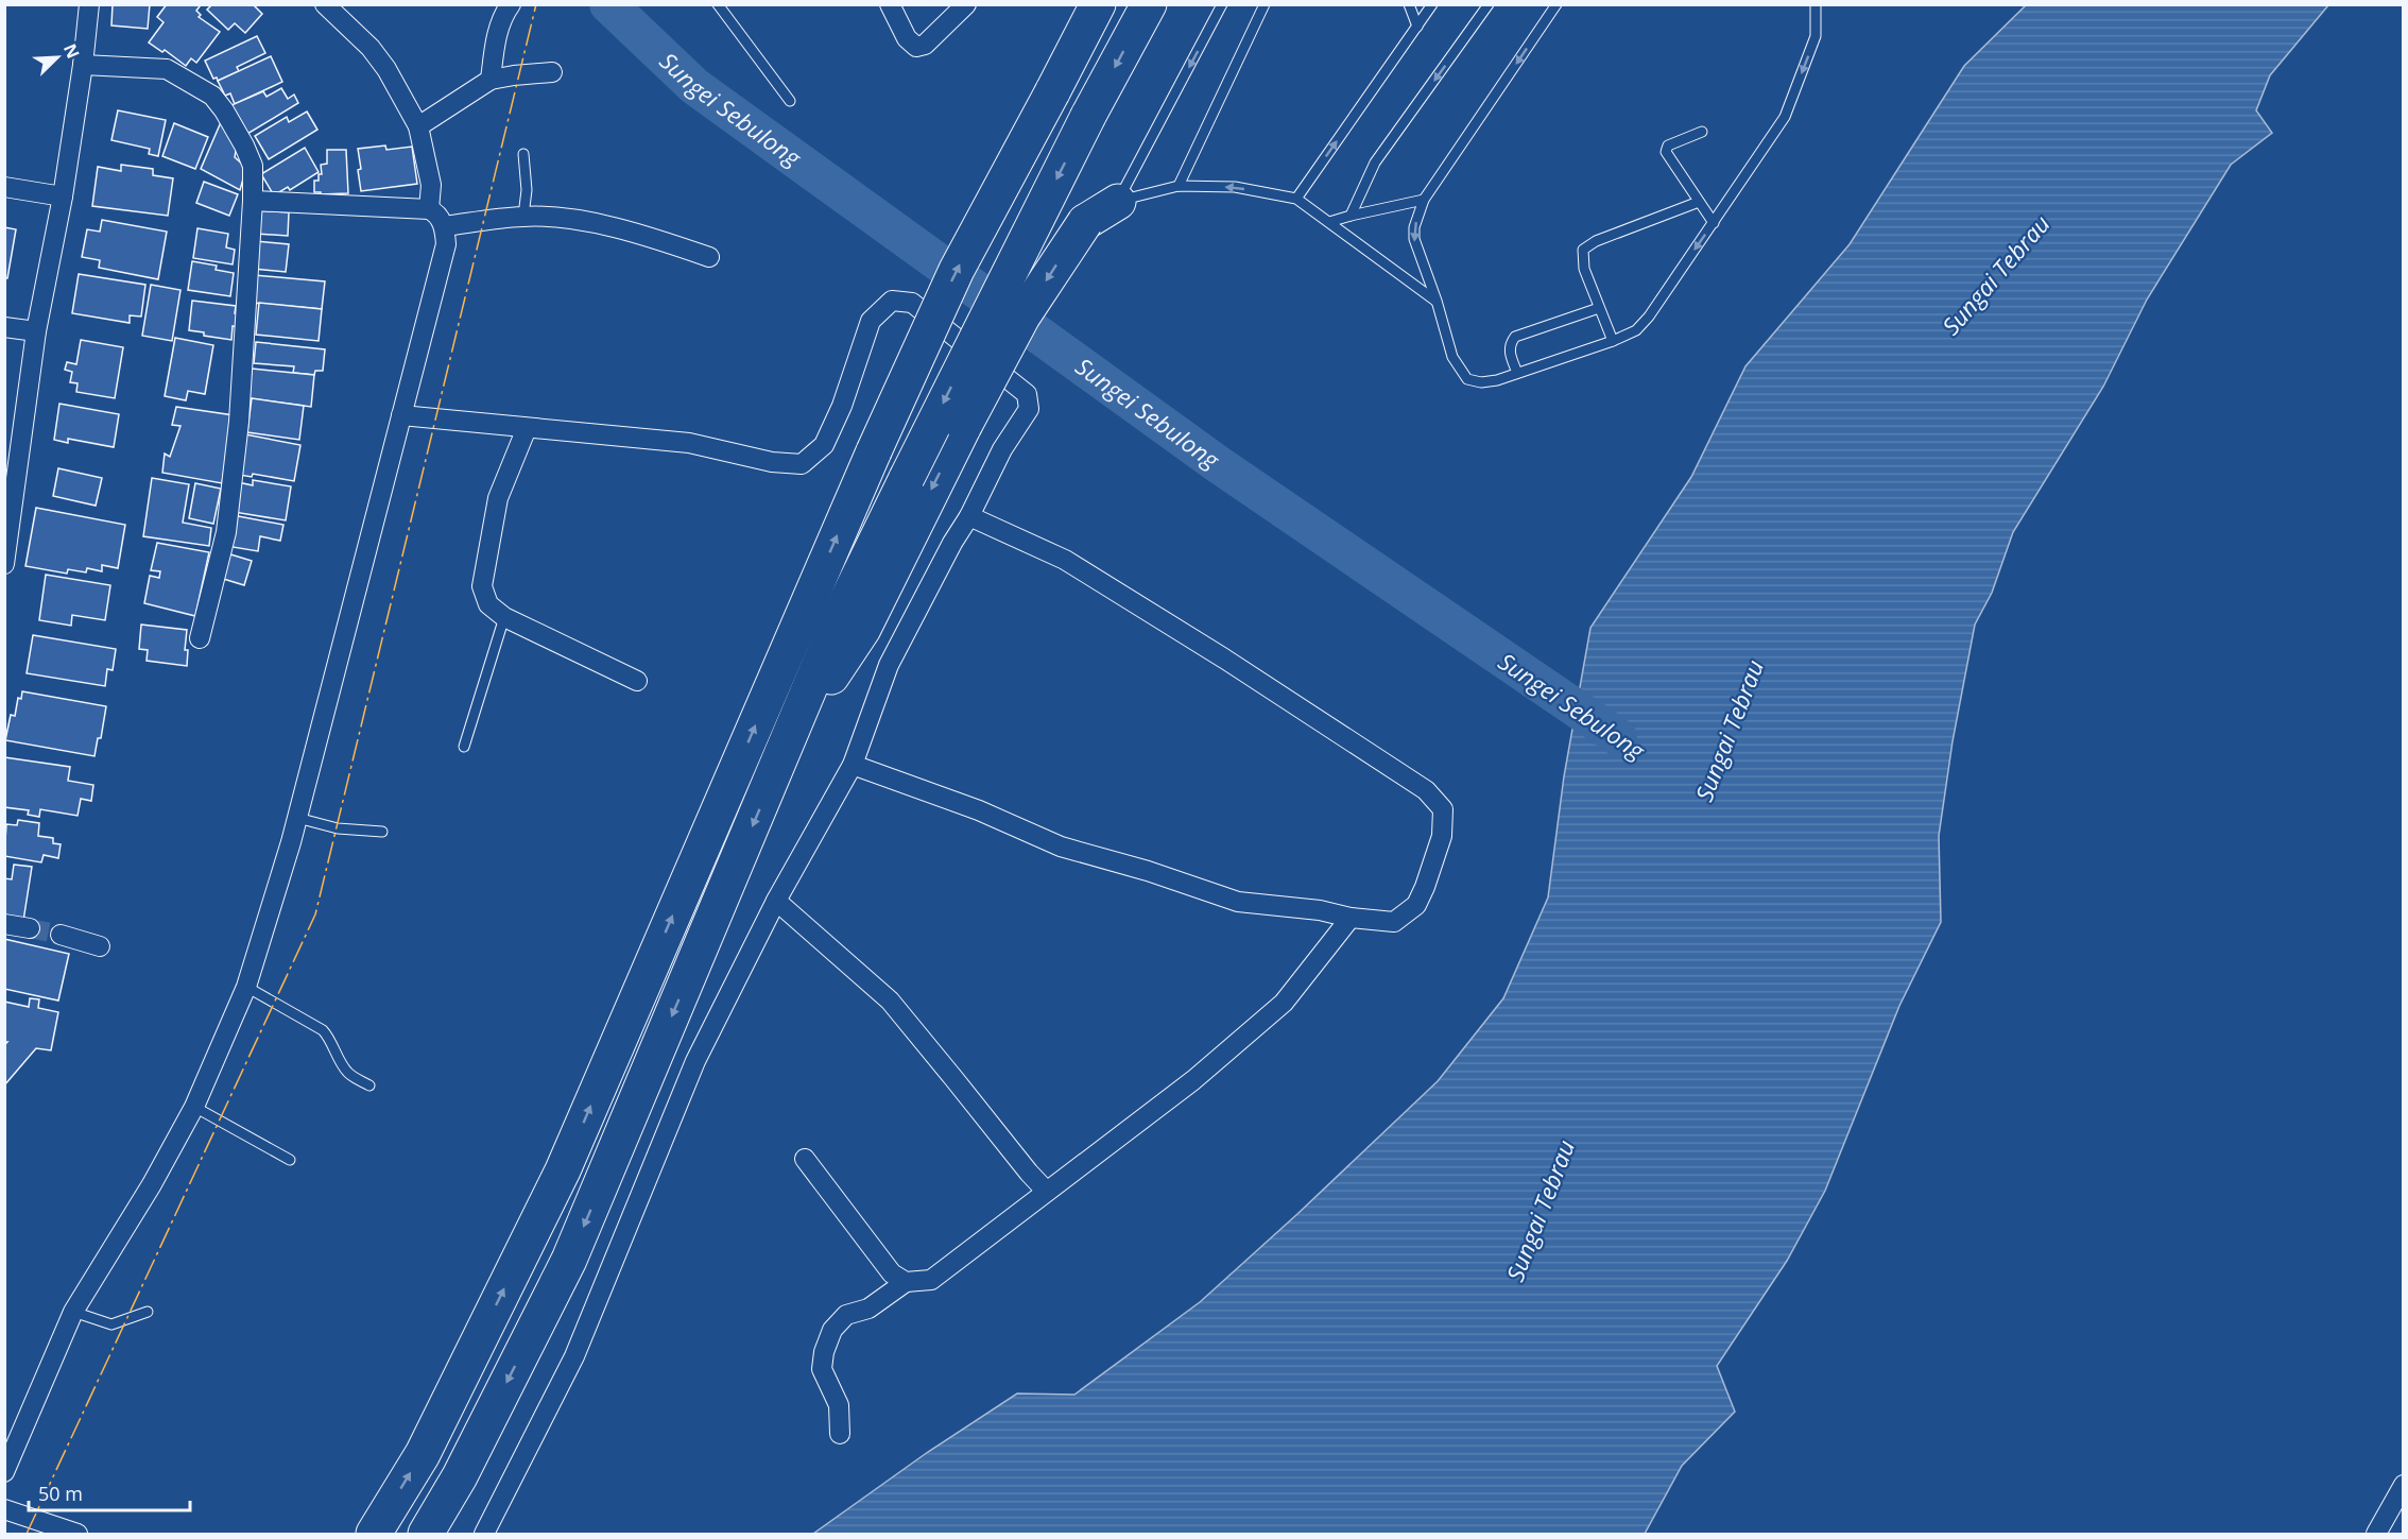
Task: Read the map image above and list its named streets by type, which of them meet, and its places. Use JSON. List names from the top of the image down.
{
  "water": ["Sungei Sebulong", "Sungai Tebrau"],
  "scale_bar": "50 m",
  "north": "top right"
}
